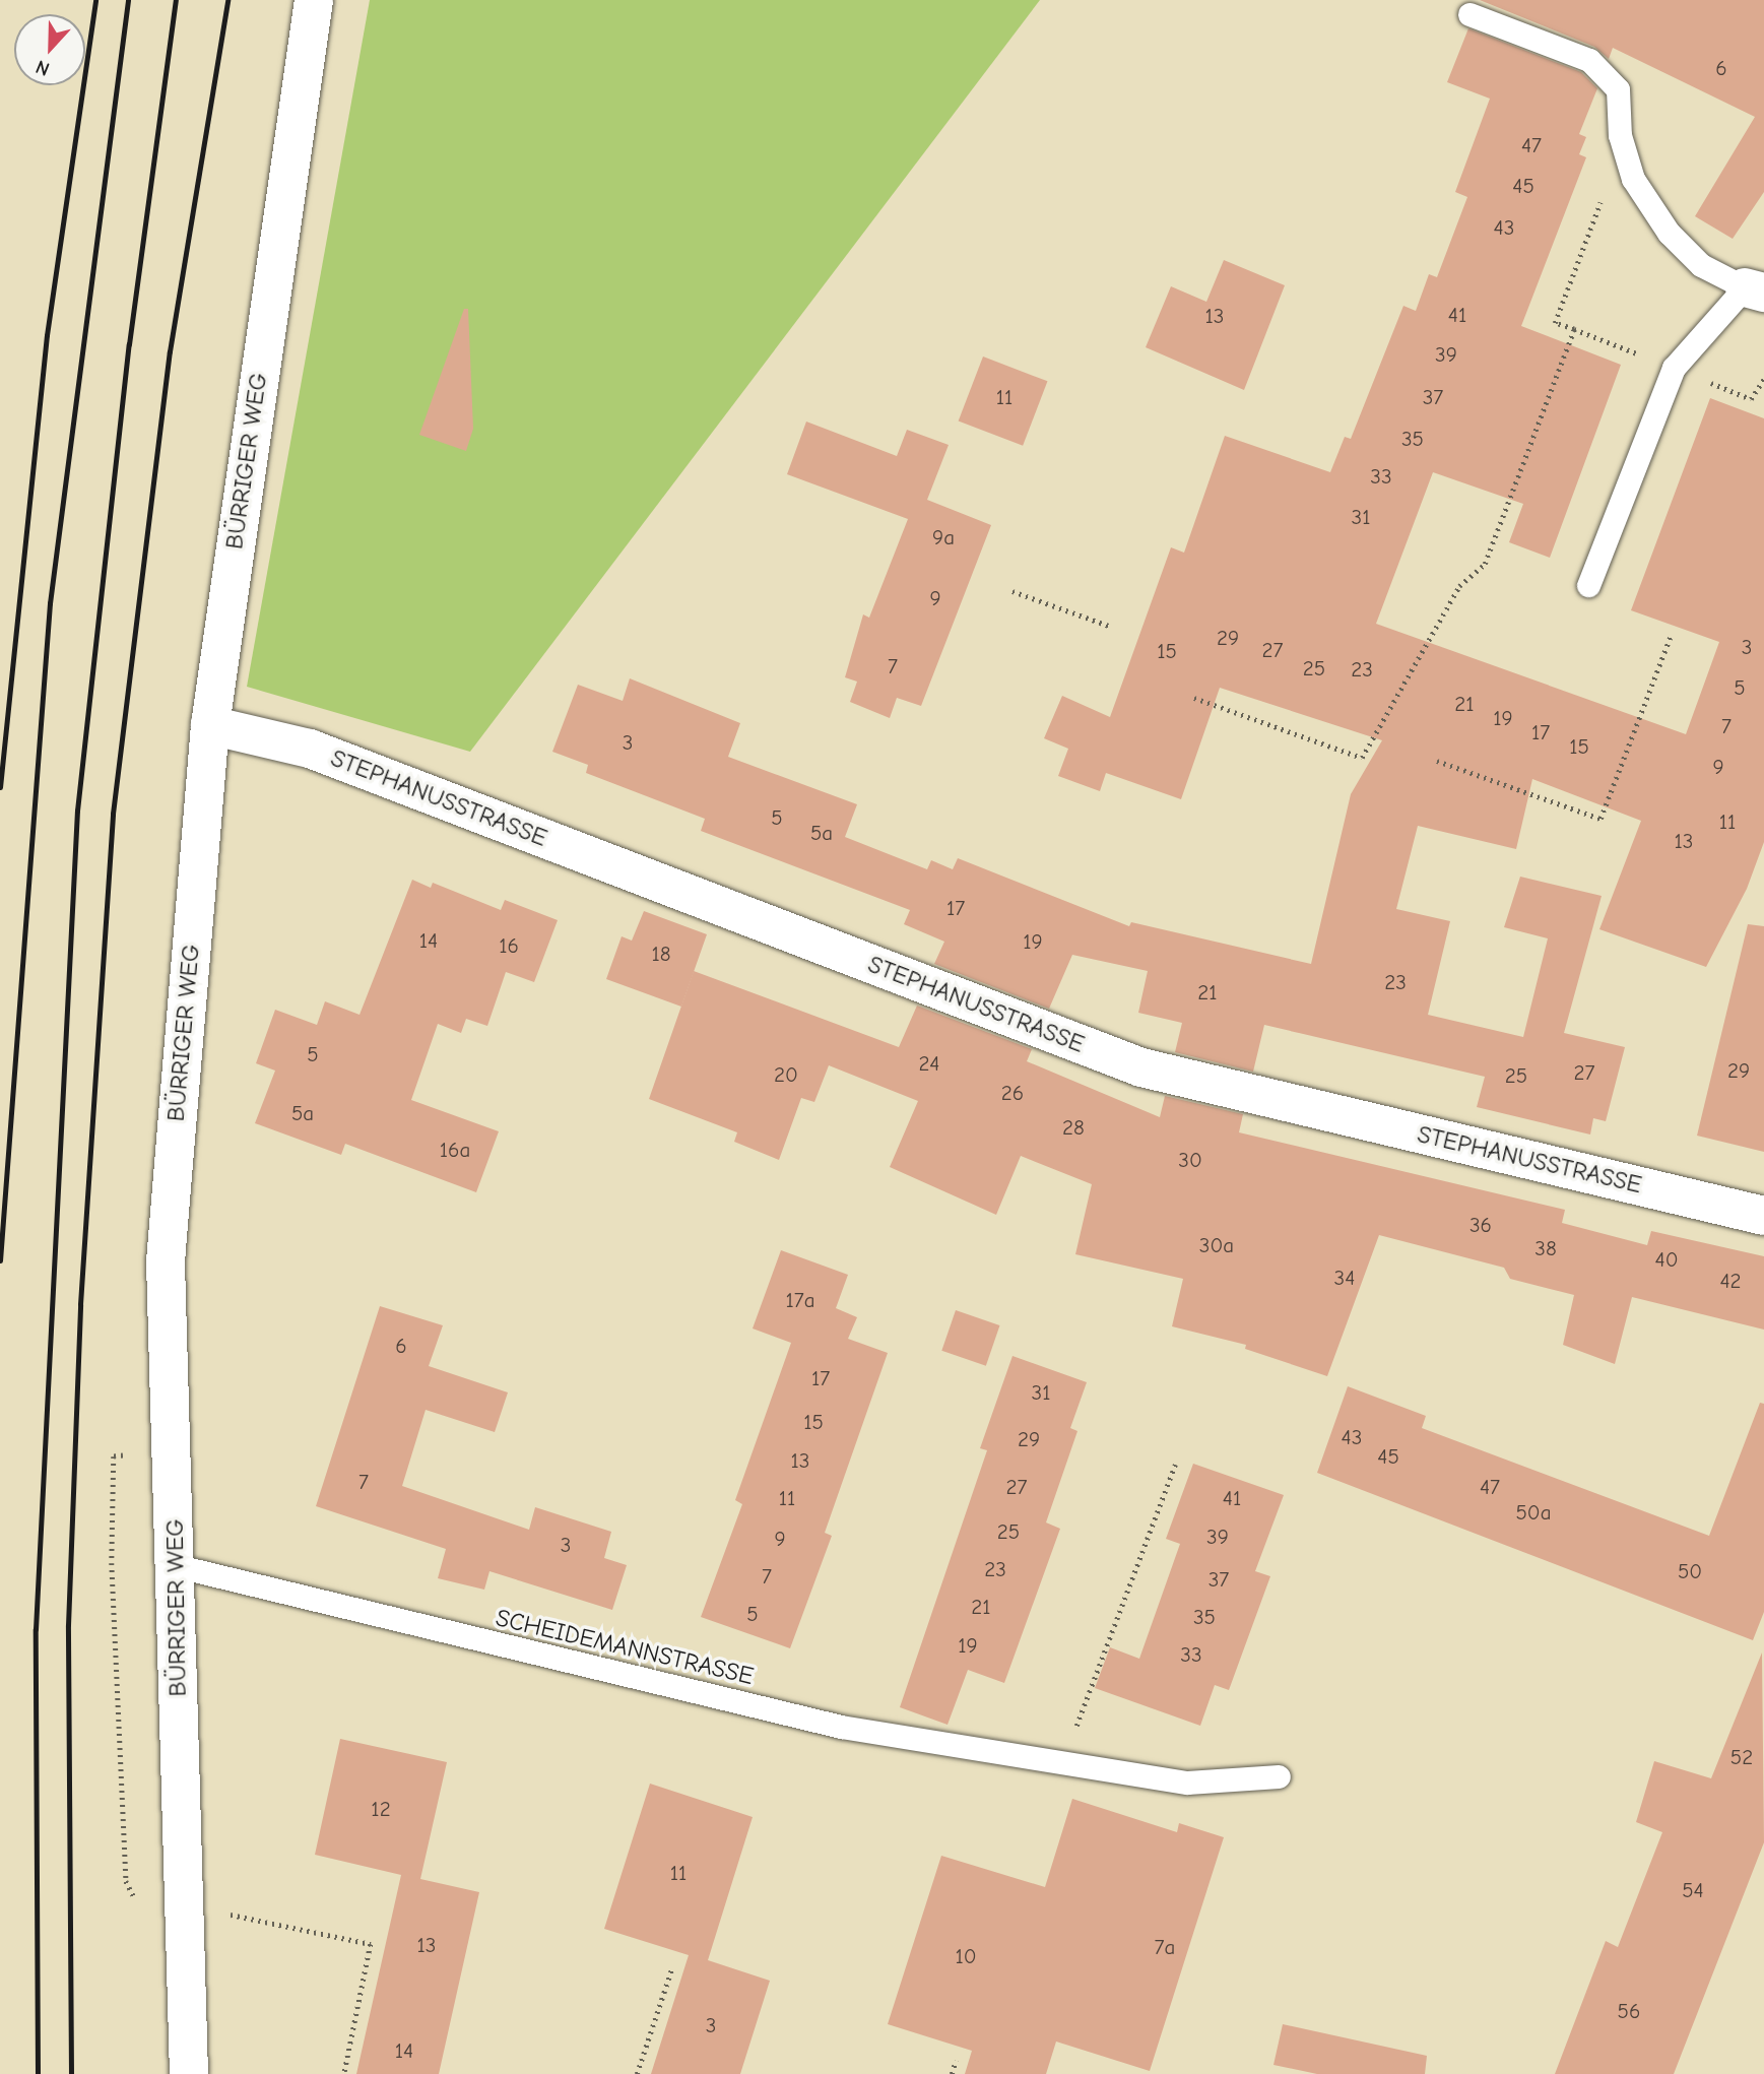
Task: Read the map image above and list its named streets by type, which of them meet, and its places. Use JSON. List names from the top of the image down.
{
  "streets": {
    "street": ["BÜRRIGER WEG", "STEPHANUSSTRASSE"],
    "lane": ["SCHEIDEMANNSTRASSE"]
  },
  "crossings": [
    ["BÜRRIGER WEG", "STEPHANUSSTRASSE"],
    ["BÜRRIGER WEG", "SCHEIDEMANNSTRASSE"]
  ],
  "house_numbers": [
    "6",
    "47",
    "45",
    "43",
    "41",
    "13",
    "39",
    "11",
    "37",
    "35",
    "33",
    "31",
    "9a",
    "9",
    "29",
    "3",
    "27",
    "15",
    "7",
    "25",
    "23",
    "5",
    "21",
    "19",
    "7",
    "17",
    "3",
    "15",
    "9",
    "5",
    "11",
    "5a",
    "13",
    "17",
    "14",
    "19",
    "16",
    "18",
    "23",
    "21",
    "5",
    "24",
    "29",
    "27",
    "20",
    "25",
    "26",
    "5a",
    "28",
    "16a",
    "30",
    "36",
    "30a",
    "38",
    "40",
    "34",
    "42",
    "17a",
    "6",
    "17",
    "31",
    "15",
    "43",
    "29",
    "45",
    "13",
    "7",
    "27",
    "47",
    "11",
    "41",
    "50a",
    "25",
    "39",
    "9",
    "3",
    "23",
    "50",
    "7",
    "37",
    "21",
    "5",
    "35",
    "19",
    "33",
    "52",
    "12",
    "11",
    "54",
    "13",
    "7a",
    "10",
    "56",
    "3",
    "14"
  ],
  "north": "bottom"
}
